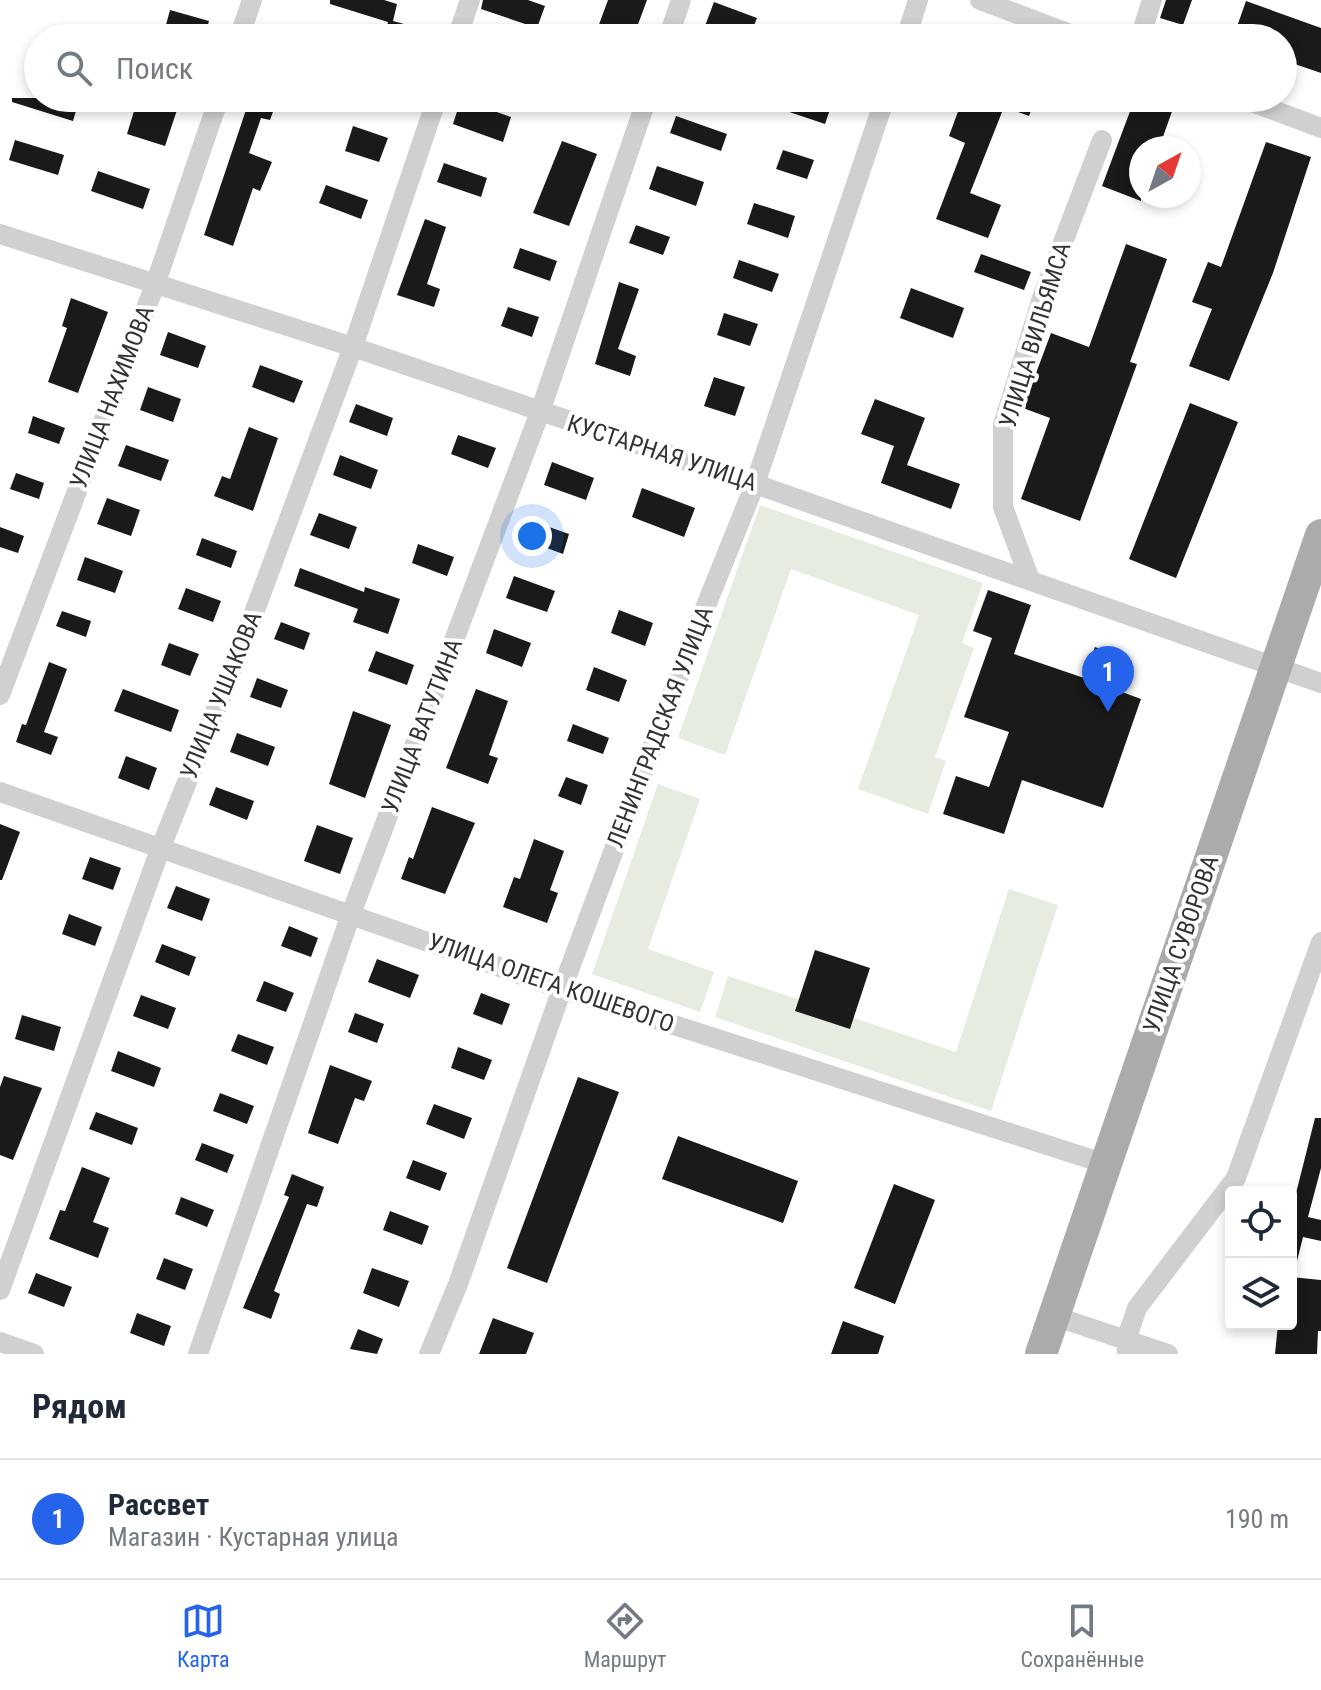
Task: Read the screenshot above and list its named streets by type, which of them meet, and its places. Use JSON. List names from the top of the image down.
{
  "streets": {
    "main road": ["УЛИЦА СУВОРОВА"],
    "street": [
      "УЛИЦА ВИЛЬЯМСА",
      "УЛИЦА НАХИМОВА",
      "КУСТАРНАЯ УЛИЦА",
      "УЛИЦА УШАКОВА",
      "УЛИЦА ВАТУТИНА",
      "ЛЕНИНГРАДСКАЯ УЛИЦА",
      "УЛИЦА ОЛЕГА КОШЕВОГО"
    ]
  },
  "crossings": [
    ["УЛИЦА ВИЛЬЯМСА", "КУСТАРНАЯ УЛИЦА"],
    ["УЛИЦА НАХИМОВА", "КУСТАРНАЯ УЛИЦА"],
    ["КУСТАРНАЯ УЛИЦА", "УЛИЦА УШАКОВА"],
    ["КУСТАРНАЯ УЛИЦА", "УЛИЦА ВАТУТИНА"],
    ["КУСТАРНАЯ УЛИЦА", "ЛЕНИНГРАДСКАЯ УЛИЦА"],
    ["КУСТАРНАЯ УЛИЦА", "УЛИЦА СУВОРОВА"],
    ["УЛИЦА УШАКОВА", "УЛИЦА ОЛЕГА КОШЕВОГО"],
    ["УЛИЦА ВАТУТИНА", "УЛИЦА ОЛЕГА КОШЕВОГО"],
    ["ЛЕНИНГРАДСКАЯ УЛИЦА", "УЛИЦА ОЛЕГА КОШЕВОГО"],
    ["УЛИЦА СУВОРОВА", "УЛИЦА ОЛЕГА КОШЕВОГО"]
  ],
  "north": "top right",
  "page": {
    "search": "Поиск",
    "pins": "1",
    "heading": "Рядом",
    "list": [
      {
        "mark": "1",
        "name": "Рассвет",
        "note": "Магазин · Кустарная улица",
        "value": "190 m"
      }
    ],
    "nav": ["Карта", "Маршрут", "Сохранённые"]
  }
}
